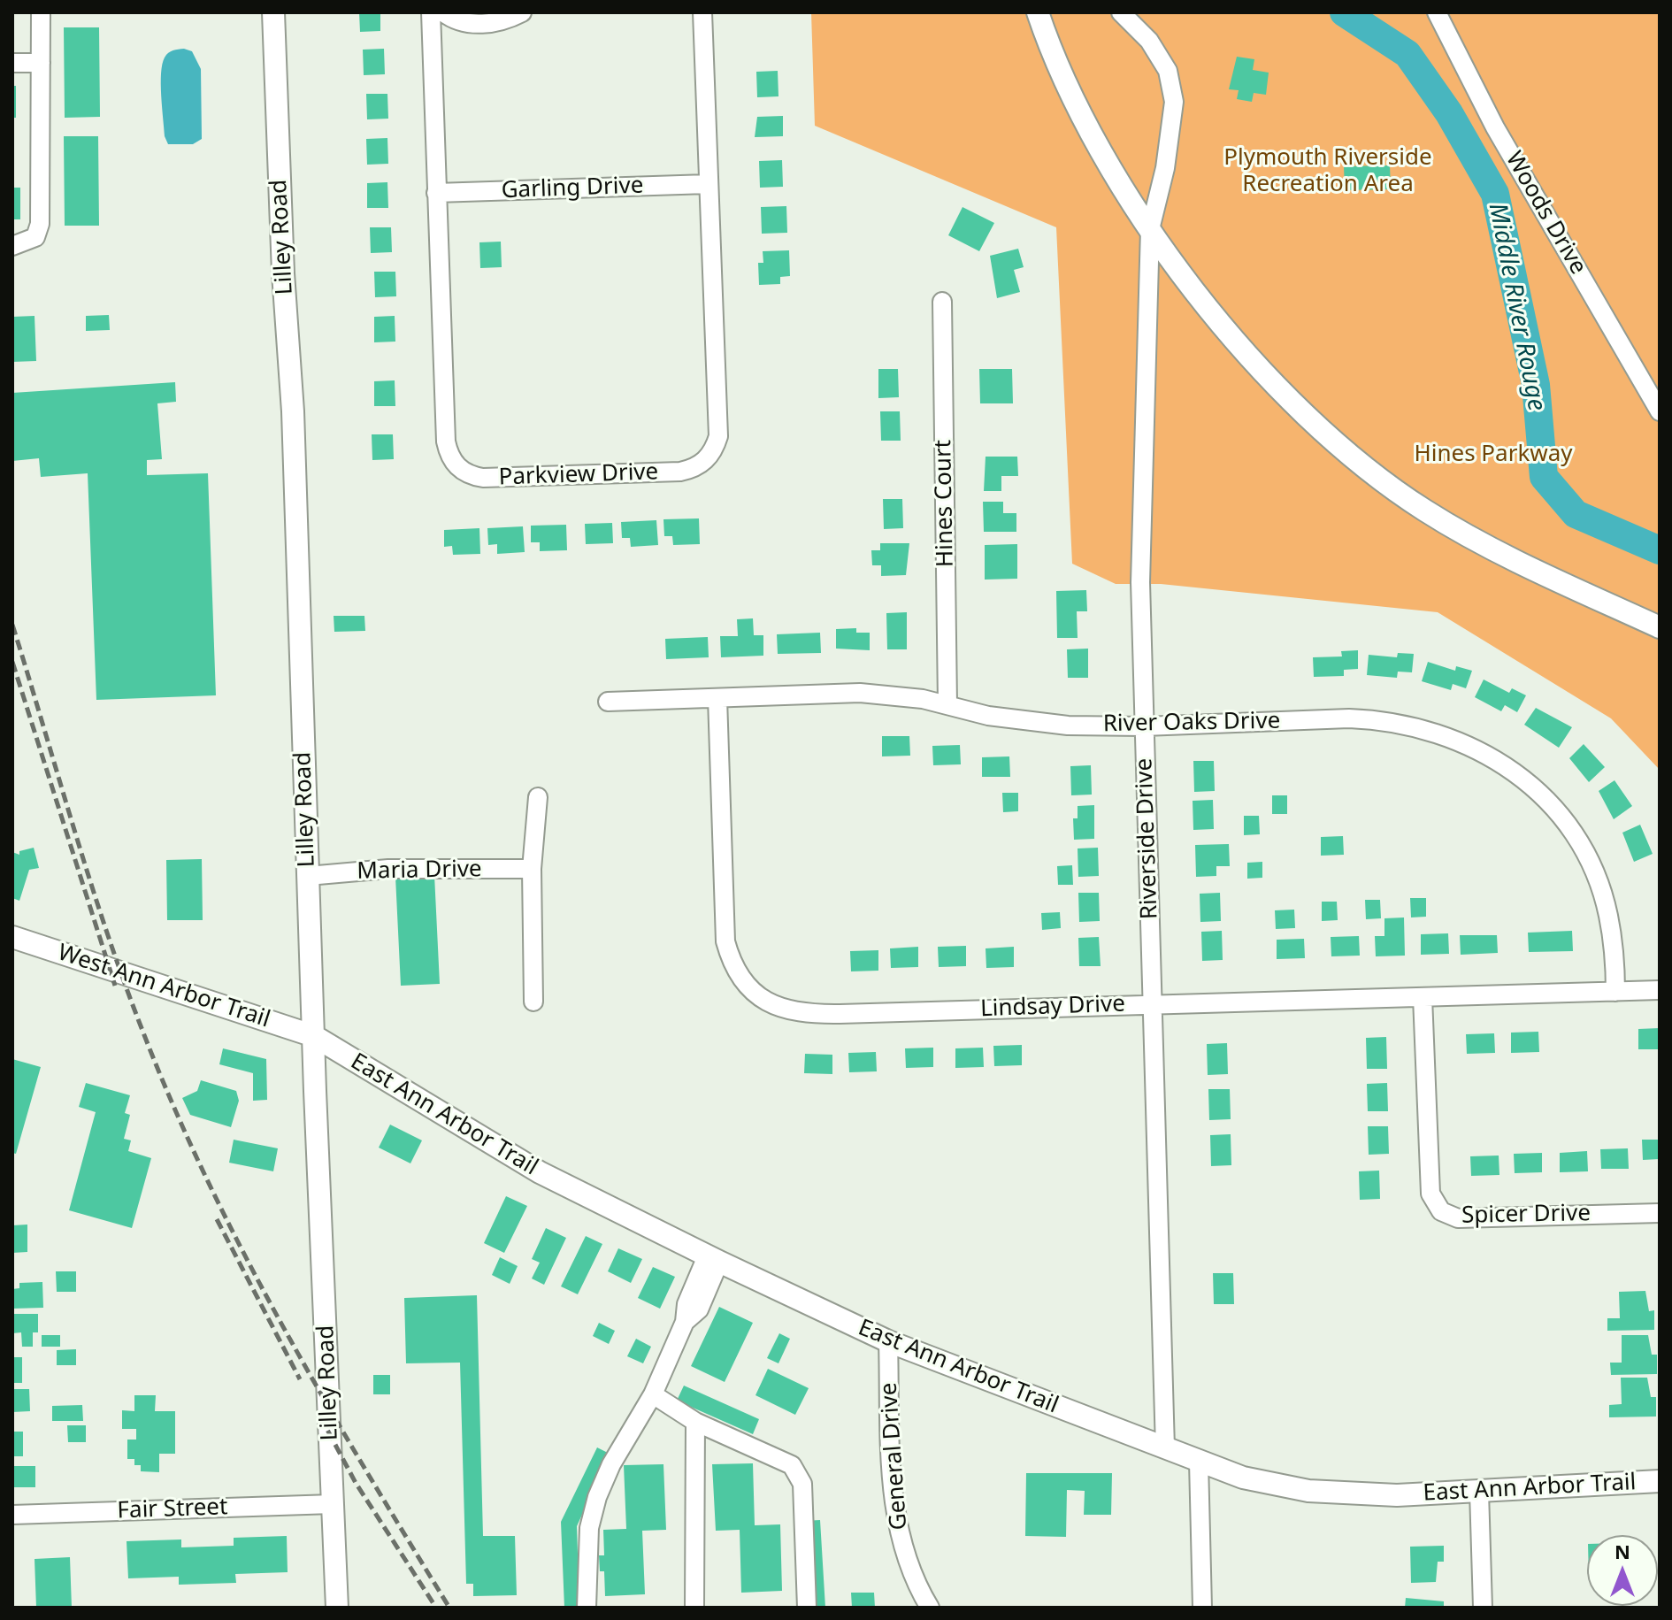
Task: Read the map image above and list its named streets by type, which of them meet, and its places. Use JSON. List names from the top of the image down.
{
  "streets": {
    "street": [
      "Garling Drive",
      "Woods Drive",
      "Lilley Road",
      "Parkview Drive",
      "Hines Court",
      "River Oaks Drive",
      "Riverside Drive",
      "Maria Drive",
      "West Ann Arbor Trail",
      "Lindsay Drive",
      "East Ann Arbor Trail",
      "Spicer Drive",
      "General Drive",
      "Fair Street"
    ]
  },
  "crossings": [
    ["Garling Drive", "Parkview Drive"],
    ["Lilley Road", "Maria Drive"],
    ["Lilley Road", "West Ann Arbor Trail"],
    ["Lilley Road", "East Ann Arbor Trail"],
    ["Lilley Road", "Fair Street"],
    ["Hines Court", "River Oaks Drive"],
    ["River Oaks Drive", "Riverside Drive"],
    ["River Oaks Drive", "Lindsay Drive"],
    ["Riverside Drive", "Lindsay Drive"],
    ["Riverside Drive", "East Ann Arbor Trail"],
    ["West Ann Arbor Trail", "East Ann Arbor Trail"],
    ["Lindsay Drive", "Spicer Drive"],
    ["East Ann Arbor Trail", "General Drive"]
  ],
  "water": ["Middle River Rouge"],
  "parks": ["Plymouth Riverside Recreation Area", "Hines Parkway"],
  "north": "top"
}
